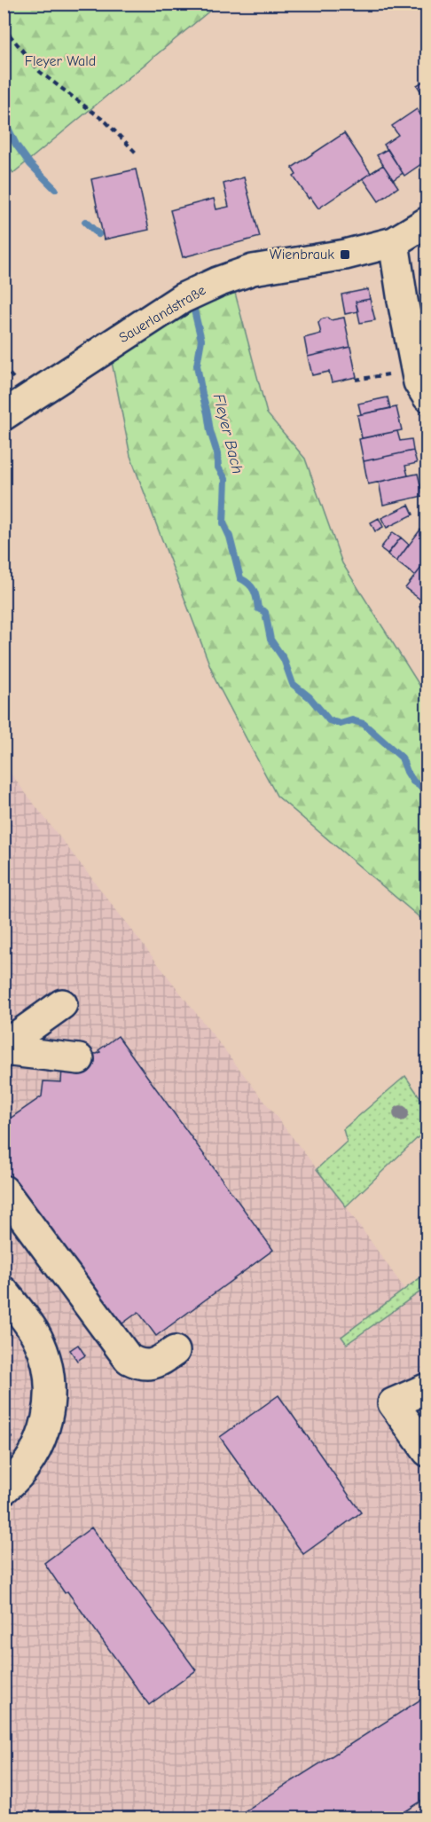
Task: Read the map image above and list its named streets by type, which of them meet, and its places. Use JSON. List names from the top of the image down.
{
  "streets": {
    "street": ["Sauerlandstraße"]
  },
  "water": ["Fleyer Bach"],
  "parks": ["Fleyer Wald"],
  "places": {
    "transit": ["Wienbrauk"]
  }
}
